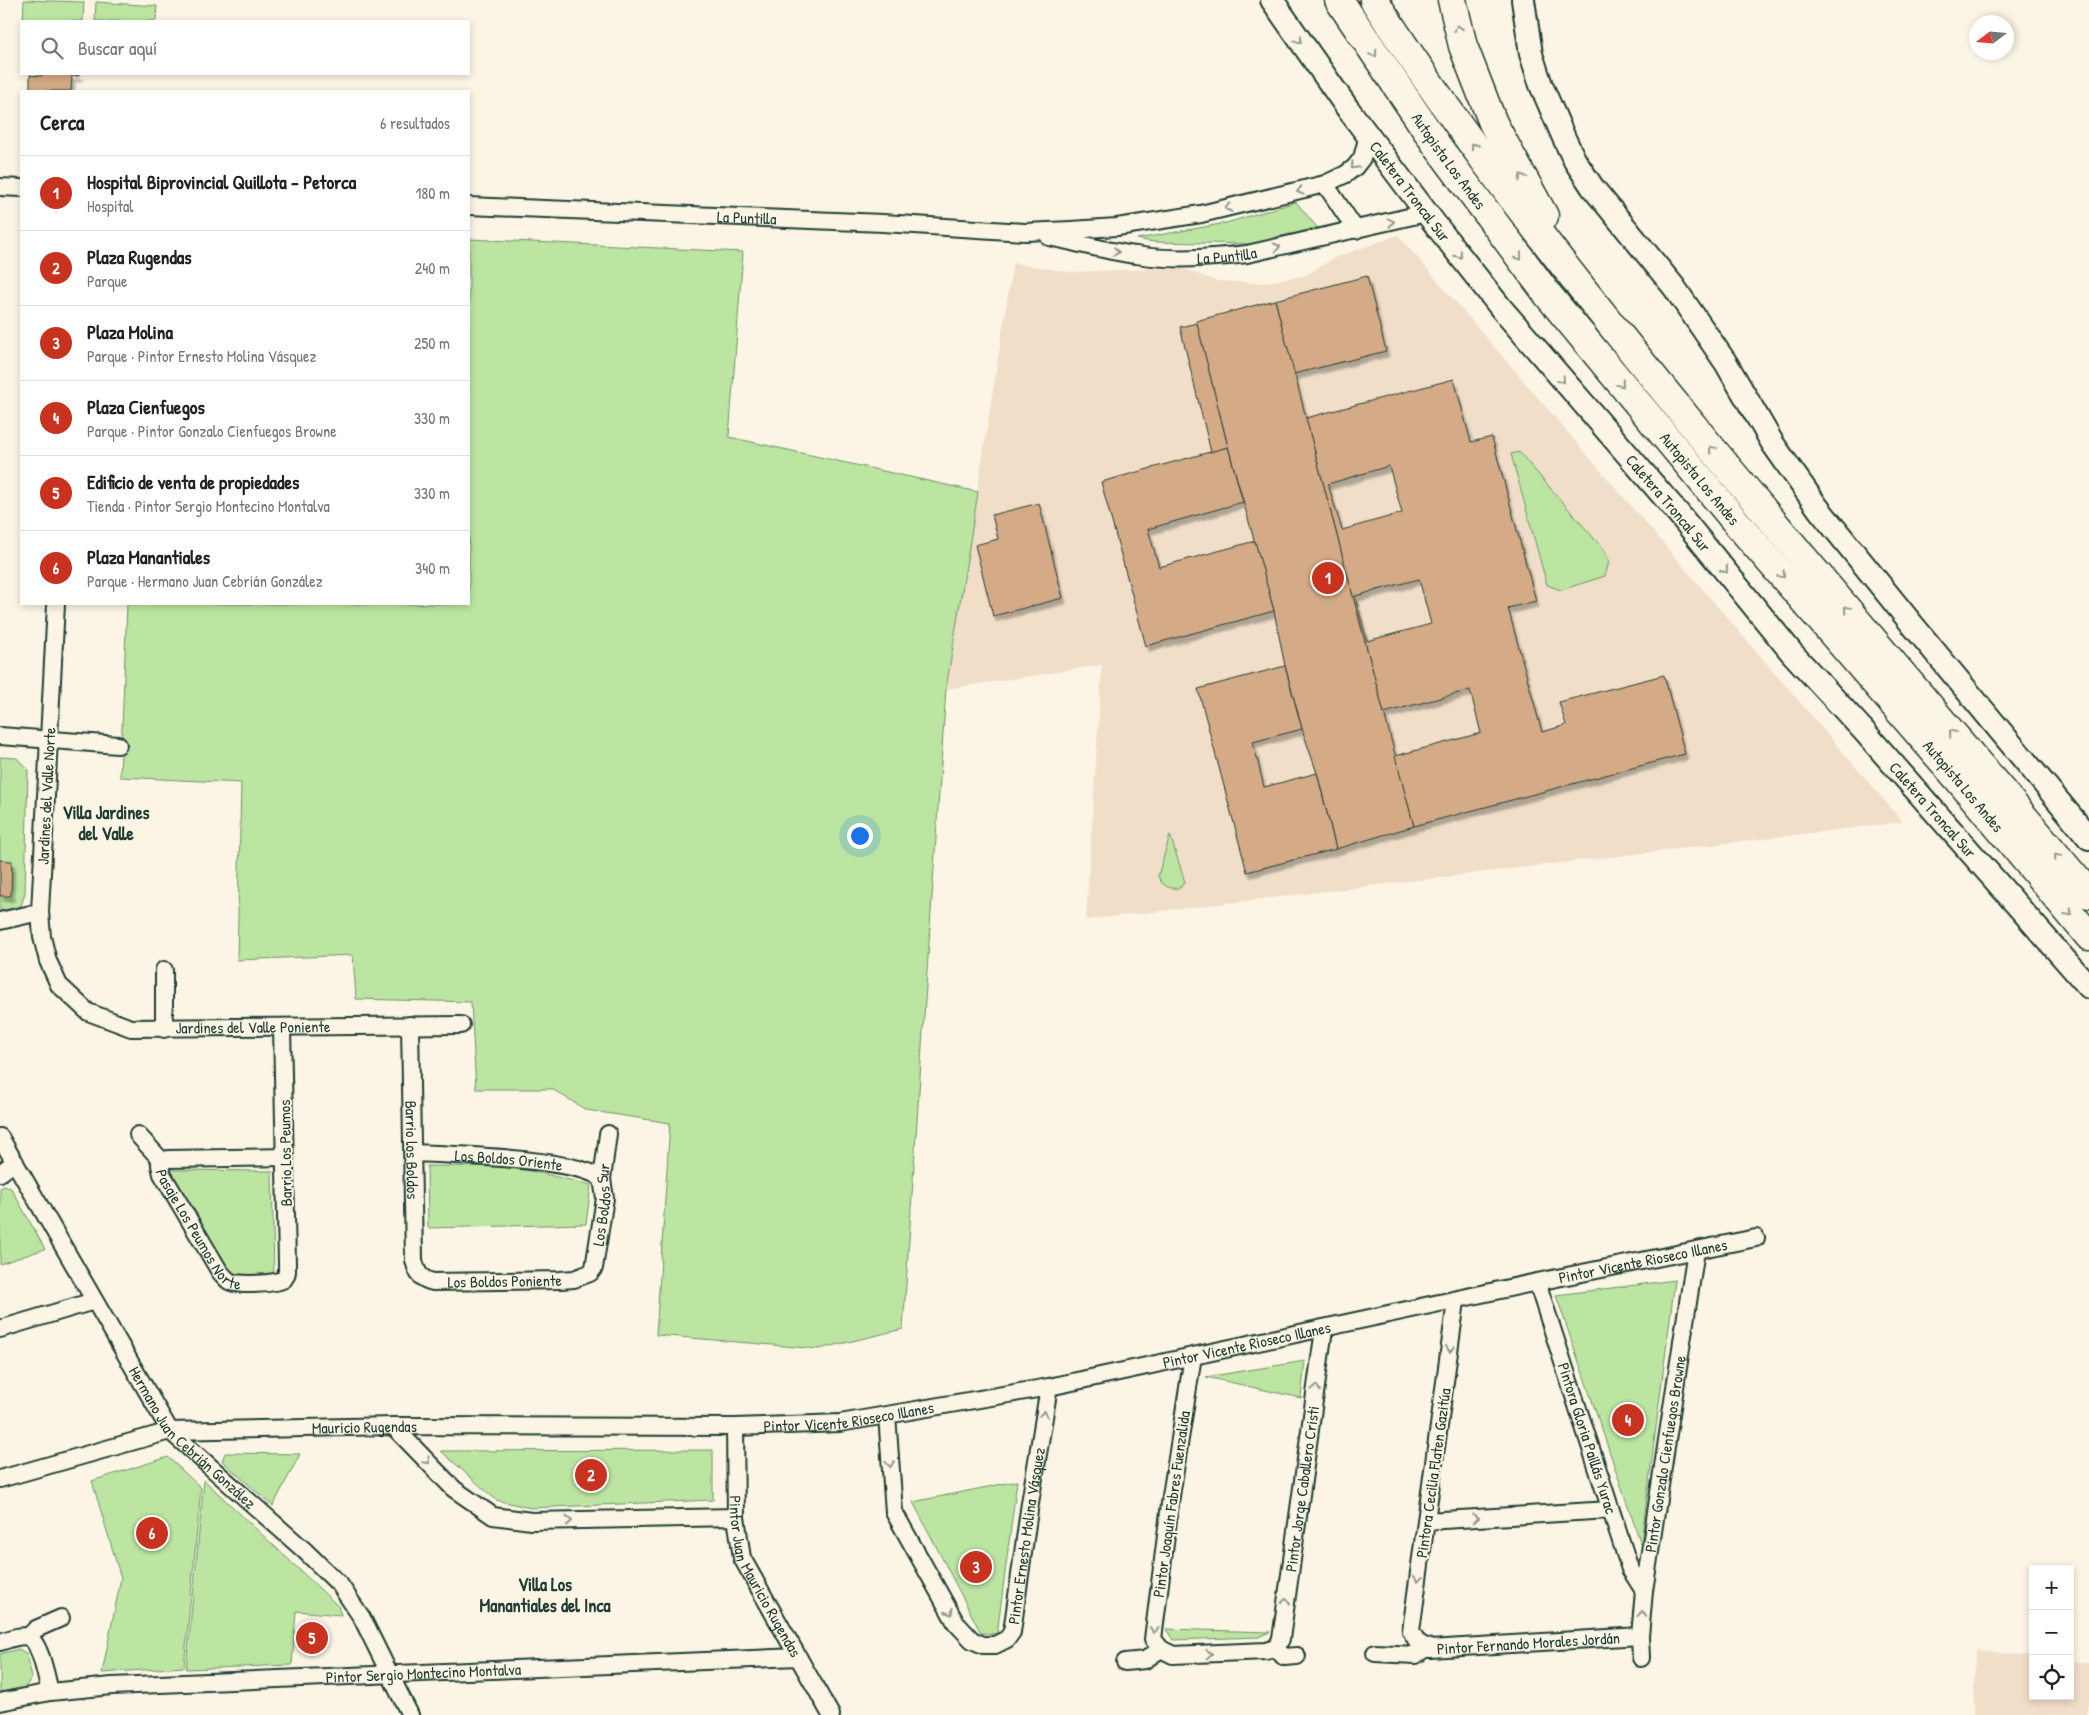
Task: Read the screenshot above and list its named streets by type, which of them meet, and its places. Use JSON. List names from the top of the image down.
{
  "streets": {
    "highway": ["Autopista Los Andes"],
    "street": [
      "Caletera Troncal Sur",
      "La Puntilla",
      "Jardines del Valle Norte",
      "Jardines del Valle Poniente",
      "Barrio los Boldos",
      "Barrio Los Peumos",
      "Los Boldos Oriente",
      "Los Boldos Sur",
      "Pasaje Los Peumos Norte",
      "Pintor Vicente Rioseco Illanes",
      "Los Boldos Poniente",
      "Mauricio Rugendas",
      "Hermano Juan Cebrián González",
      "Pintora Gloria Paillás Yurac",
      "Pintor Gonzalo Cienfuegos Browne",
      "Pintora Cecilia Flaten Gazitúa",
      "Pintor Jorge Caballero Cristi",
      "Pintor Joaquín Fabres Fuenzalida",
      "Pintor Ernesto Molina Vásquez",
      "Pintor Juan Mauricio Rugendas",
      "Pintor Fernando Morales Jordán",
      "Pintor Sergio Montecino Montalva"
    ]
  },
  "crossings": [
    ["Caletera Troncal Sur", "La Puntilla"],
    ["Jardines del Valle Norte", "Jardines del Valle Poniente"],
    ["Jardines del Valle Poniente", "Barrio los Boldos"],
    ["Jardines del Valle Poniente", "Barrio Los Peumos"],
    ["Barrio los Boldos", "Los Boldos Oriente"],
    ["Barrio los Boldos", "Los Boldos Poniente"],
    ["Barrio Los Peumos", "Pasaje Los Peumos Norte"],
    ["Los Boldos Oriente", "Los Boldos Sur"],
    ["Los Boldos Sur", "Los Boldos Poniente"],
    ["Pintor Vicente Rioseco Illanes", "Mauricio Rugendas"],
    ["Pintor Vicente Rioseco Illanes", "Pintora Gloria Paillás Yurac"],
    ["Pintor Vicente Rioseco Illanes", "Pintor Gonzalo Cienfuegos Browne"],
    ["Pintor Vicente Rioseco Illanes", "Pintora Cecilia Flaten Gazitúa"],
    ["Pintor Vicente Rioseco Illanes", "Pintor Jorge Caballero Cristi"],
    ["Pintor Vicente Rioseco Illanes", "Pintor Joaquín Fabres Fuenzalida"],
    ["Pintor Vicente Rioseco Illanes", "Pintor Ernesto Molina Vásquez"],
    ["Pintor Vicente Rioseco Illanes", "Pintor Juan Mauricio Rugendas"],
    ["Mauricio Rugendas", "Hermano Juan Cebrián González"],
    ["Mauricio Rugendas", "Pintor Juan Mauricio Rugendas"],
    ["Hermano Juan Cebrián González", "Pintor Sergio Montecino Montalva"],
    ["Pintora Gloria Paillás Yurac", "Pintor Gonzalo Cienfuegos Browne"],
    ["Pintor Gonzalo Cienfuegos Browne", "Pintor Fernando Morales Jordán"],
    ["Pintora Cecilia Flaten Gazitúa", "Pintor Fernando Morales Jordán"],
    ["Pintor Juan Mauricio Rugendas", "Pintor Sergio Montecino Montalva"]
  ],
  "one_way": ["Pintora Cecilia Flaten Gazitúa", "Pintor Jorge Caballero Cristi", "Pintor Joaquín Fabres Fuenzalida"],
  "districts": ["Villa Jardines del Valle", "Villa Los Manantiales del Inca"],
  "north": "left",
  "page": {
    "search": "Buscar aquí",
    "heading": ["Cerca", "6 resultados"],
    "list": [
      {
        "mark": "1",
        "name": "Hospital Biprovincial Quillota - Petorca",
        "note": "Hospital",
        "value": "180 m"
      },
      {
        "mark": "2",
        "name": "Plaza Rugendas",
        "note": "Parque",
        "value": "240 m"
      },
      {
        "mark": "3",
        "name": "Plaza Molina",
        "note": "Parque · Pintor Ernesto Molina Vásquez",
        "value": "250 m"
      },
      {
        "mark": "4",
        "name": "Plaza Cienfuegos",
        "note": "Parque · Pintor Gonzalo Cienfuegos Browne",
        "value": "330 m"
      },
      {
        "mark": "5",
        "name": "Edificio de venta de propiedades",
        "note": "Tienda · Pintor Sergio Montecino Montalva",
        "value": "330 m"
      },
      {
        "mark": "6",
        "name": "Plaza Manantiales",
        "note": "Parque · Hermano Juan Cebrián González",
        "value": "340 m"
      }
    ],
    "pins": [
      "1",
      "4",
      "2",
      "6",
      "3",
      "5"
    ],
    "map_buttons": ["+", "−"]
  }
}
